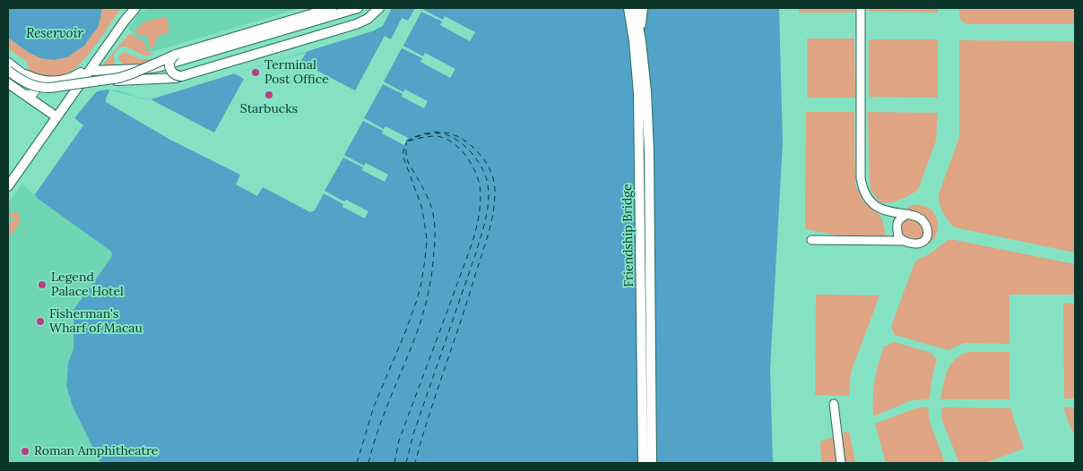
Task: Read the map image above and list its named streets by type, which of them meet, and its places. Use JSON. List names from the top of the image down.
{
  "streets": {
    "main road": ["Friendship Bridge"]
  },
  "water": ["Reservoir"],
  "places": [
    "Terminal Post Office",
    "Starbucks",
    "Legend Palace Hotel",
    "Fisherman's Wharf of Macau",
    "Roman Amphitheatre"
  ]
}
